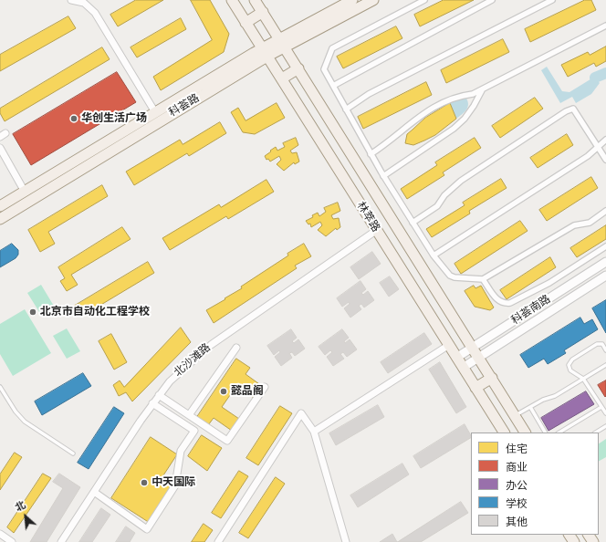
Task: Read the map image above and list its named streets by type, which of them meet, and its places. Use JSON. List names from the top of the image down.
{
  "streets": {
    "main road": ["科荟路", "林萃路"],
    "street": ["科荟南路", "北沙滩路"]
  },
  "crossings": [
    ["科荟路", "林萃路"],
    ["林萃路", "科荟南路"],
    ["林萃路", "北沙滩路"]
  ],
  "places": [
    "华创生活广场",
    "北京市自动化工程学校",
    "懿品阁",
    "中天国际"
  ],
  "legend": [
    "住宅",
    "商业",
    "办公",
    "学校",
    "其他"
  ],
  "north": "top left"
}
